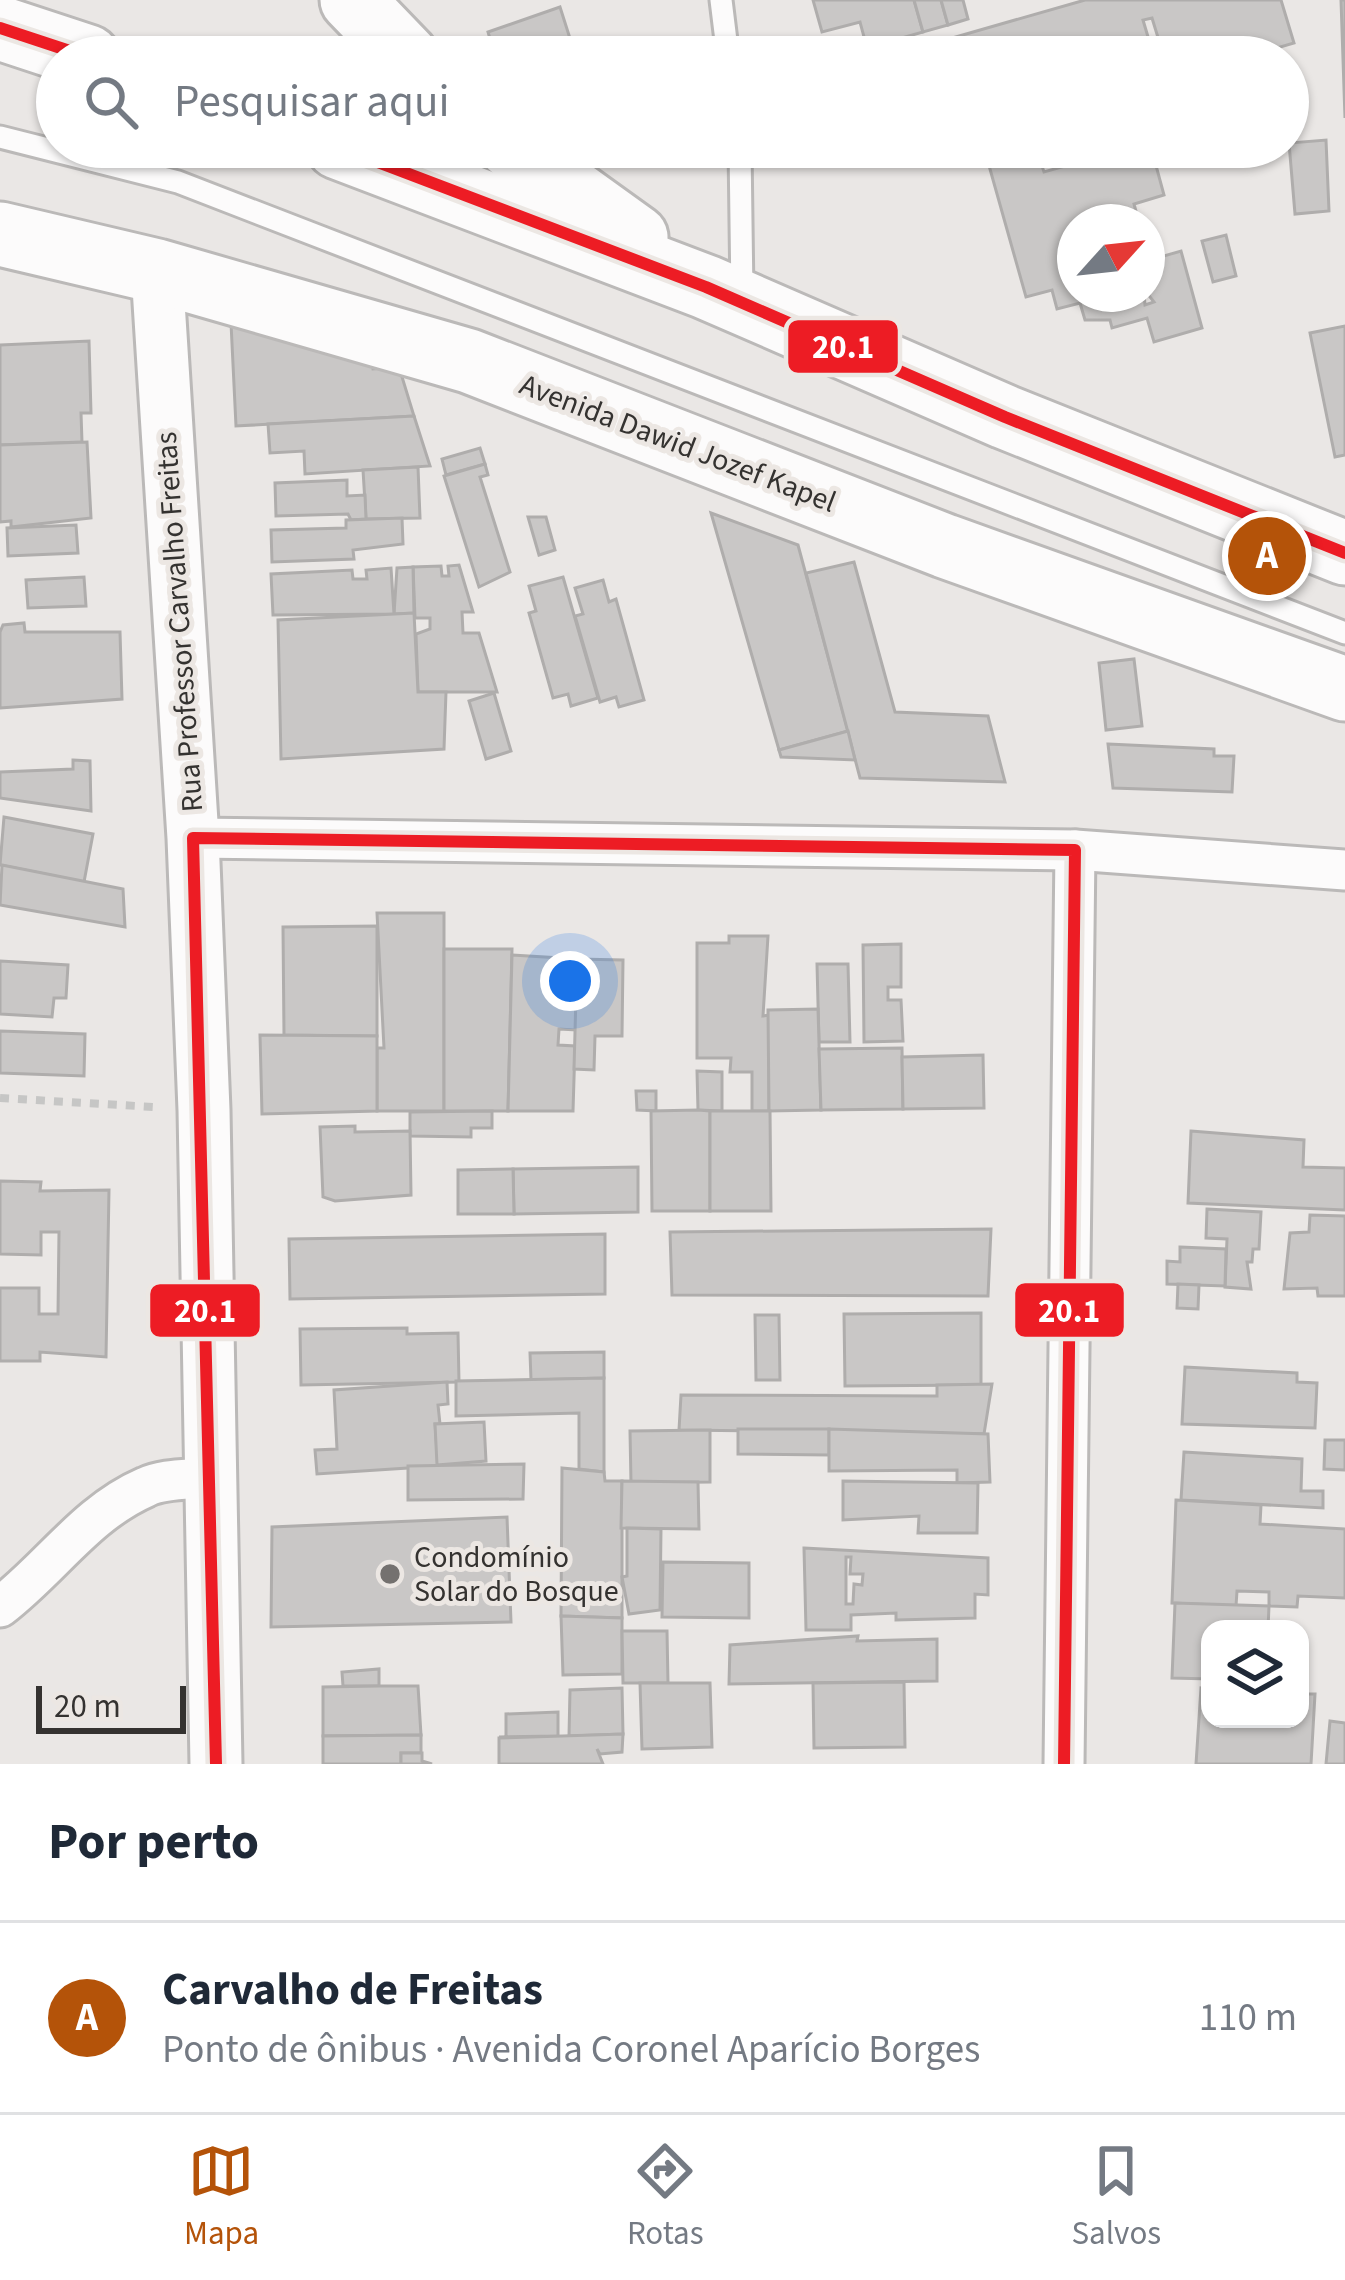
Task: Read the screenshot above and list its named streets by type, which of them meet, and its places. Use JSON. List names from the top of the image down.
{
  "streets": {
    "main road": ["Avenida Dawid Jozef Kapel"],
    "street": ["Rua Professor Carvalho Freitas"]
  },
  "crossings": [
    ["Avenida Dawid Jozef Kapel", "Rua Professor Carvalho Freitas"]
  ],
  "places": ["Condomínio Solar do Bosque"],
  "lines": ["transit line 20.1"],
  "scale_bar": "20 m",
  "north": "top right",
  "page": {
    "search": "Pesquisar aqui",
    "pins": "A",
    "scale": "20 m",
    "heading": "Por perto",
    "list": [
      {
        "mark": "A",
        "name": "Carvalho de Freitas",
        "note": "Ponto de ônibus · Avenida Coronel Aparício Borges",
        "value": "110 m"
      }
    ],
    "nav": ["Mapa", "Rotas", "Salvos"]
  }
}
